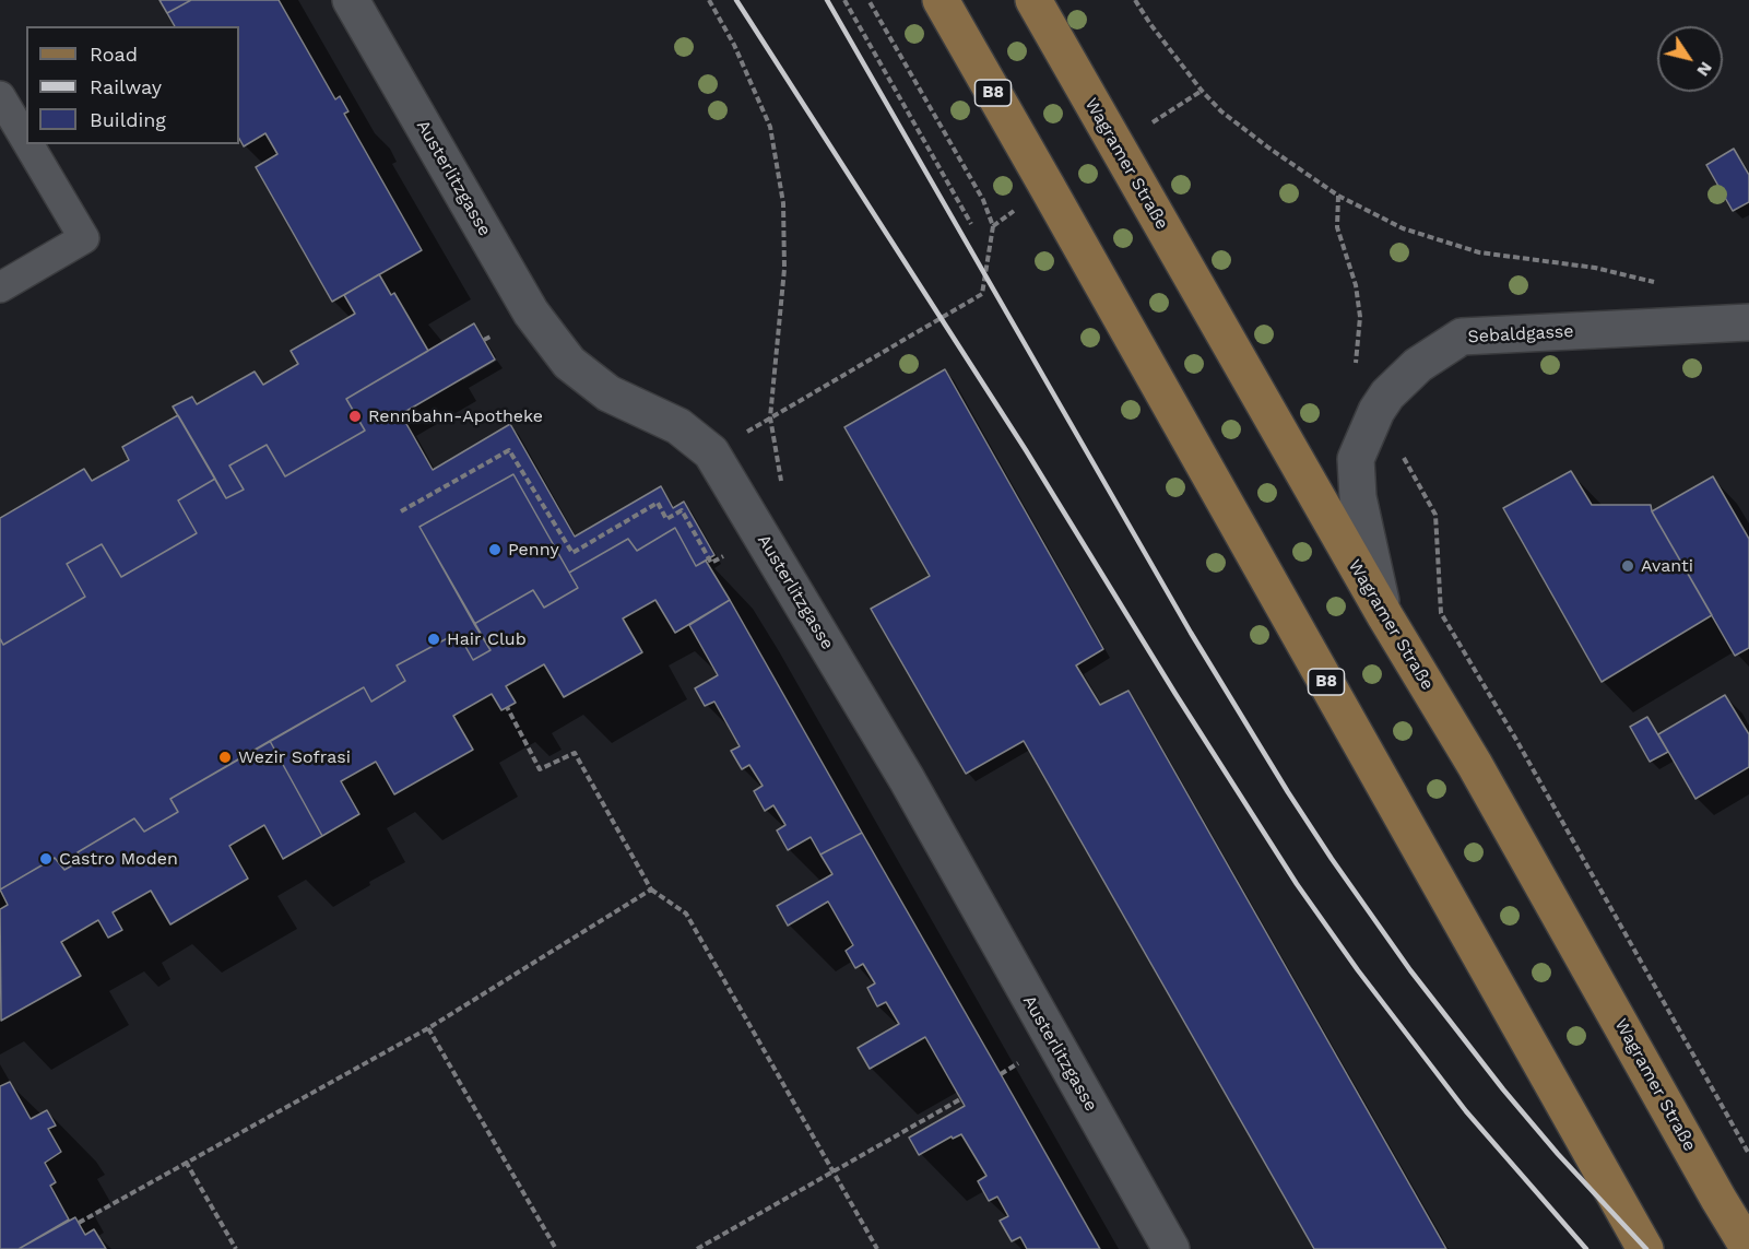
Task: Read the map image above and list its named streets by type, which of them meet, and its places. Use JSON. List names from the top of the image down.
{
  "streets": {
    "main road": ["B8", "Wagramer Straße"],
    "street": ["Austerlitzgasse", "Sebaldgasse"]
  },
  "crossings": [
    ["Wagramer Straße", "Sebaldgasse"]
  ],
  "places": [
    "Rennbahn-Apotheke",
    "Penny",
    "Avanti",
    "Hair Club",
    "Wezir Sofrasi",
    "Castro Moden"
  ],
  "legend": ["Road", "Railway", "Building"],
  "north": "bottom right"
}
